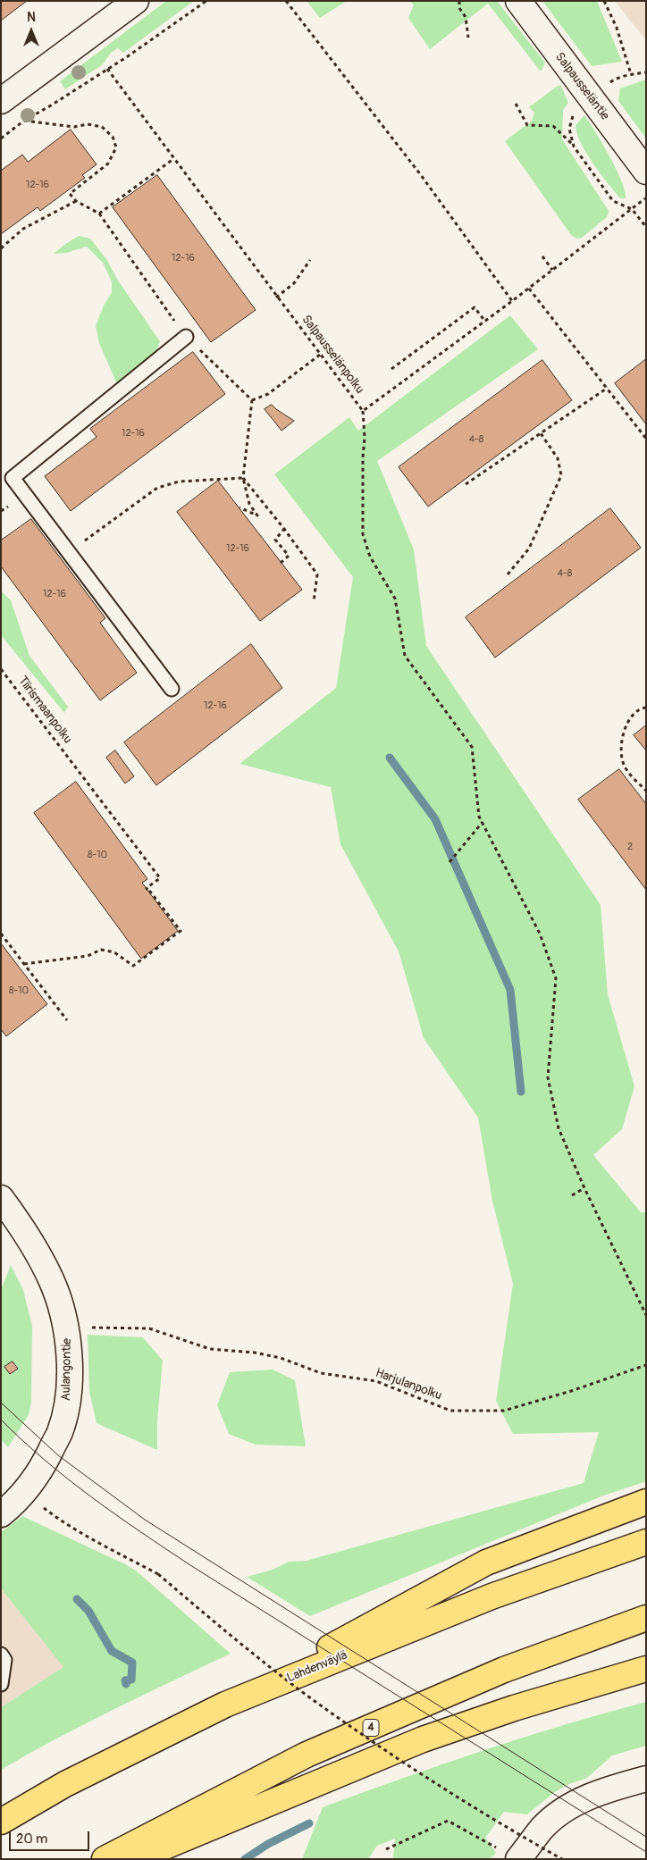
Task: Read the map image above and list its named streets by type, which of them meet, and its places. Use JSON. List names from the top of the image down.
{
  "streets": {
    "highway": ["Lahdenväylä", "4"],
    "street": ["Salpausseläntie", "Aulangontie"],
    "path": ["Salpausselänpolku", "Tiirismaanpolku", "Harjulanpolku"]
  },
  "house_numbers": [
    "12-16",
    "12-16",
    "12-16",
    "4-8",
    "12-16",
    "4-8",
    "12-16",
    "12-16",
    "2",
    "8-10",
    "8-10"
  ],
  "scale_bar": "20 m",
  "north": "top"
}
